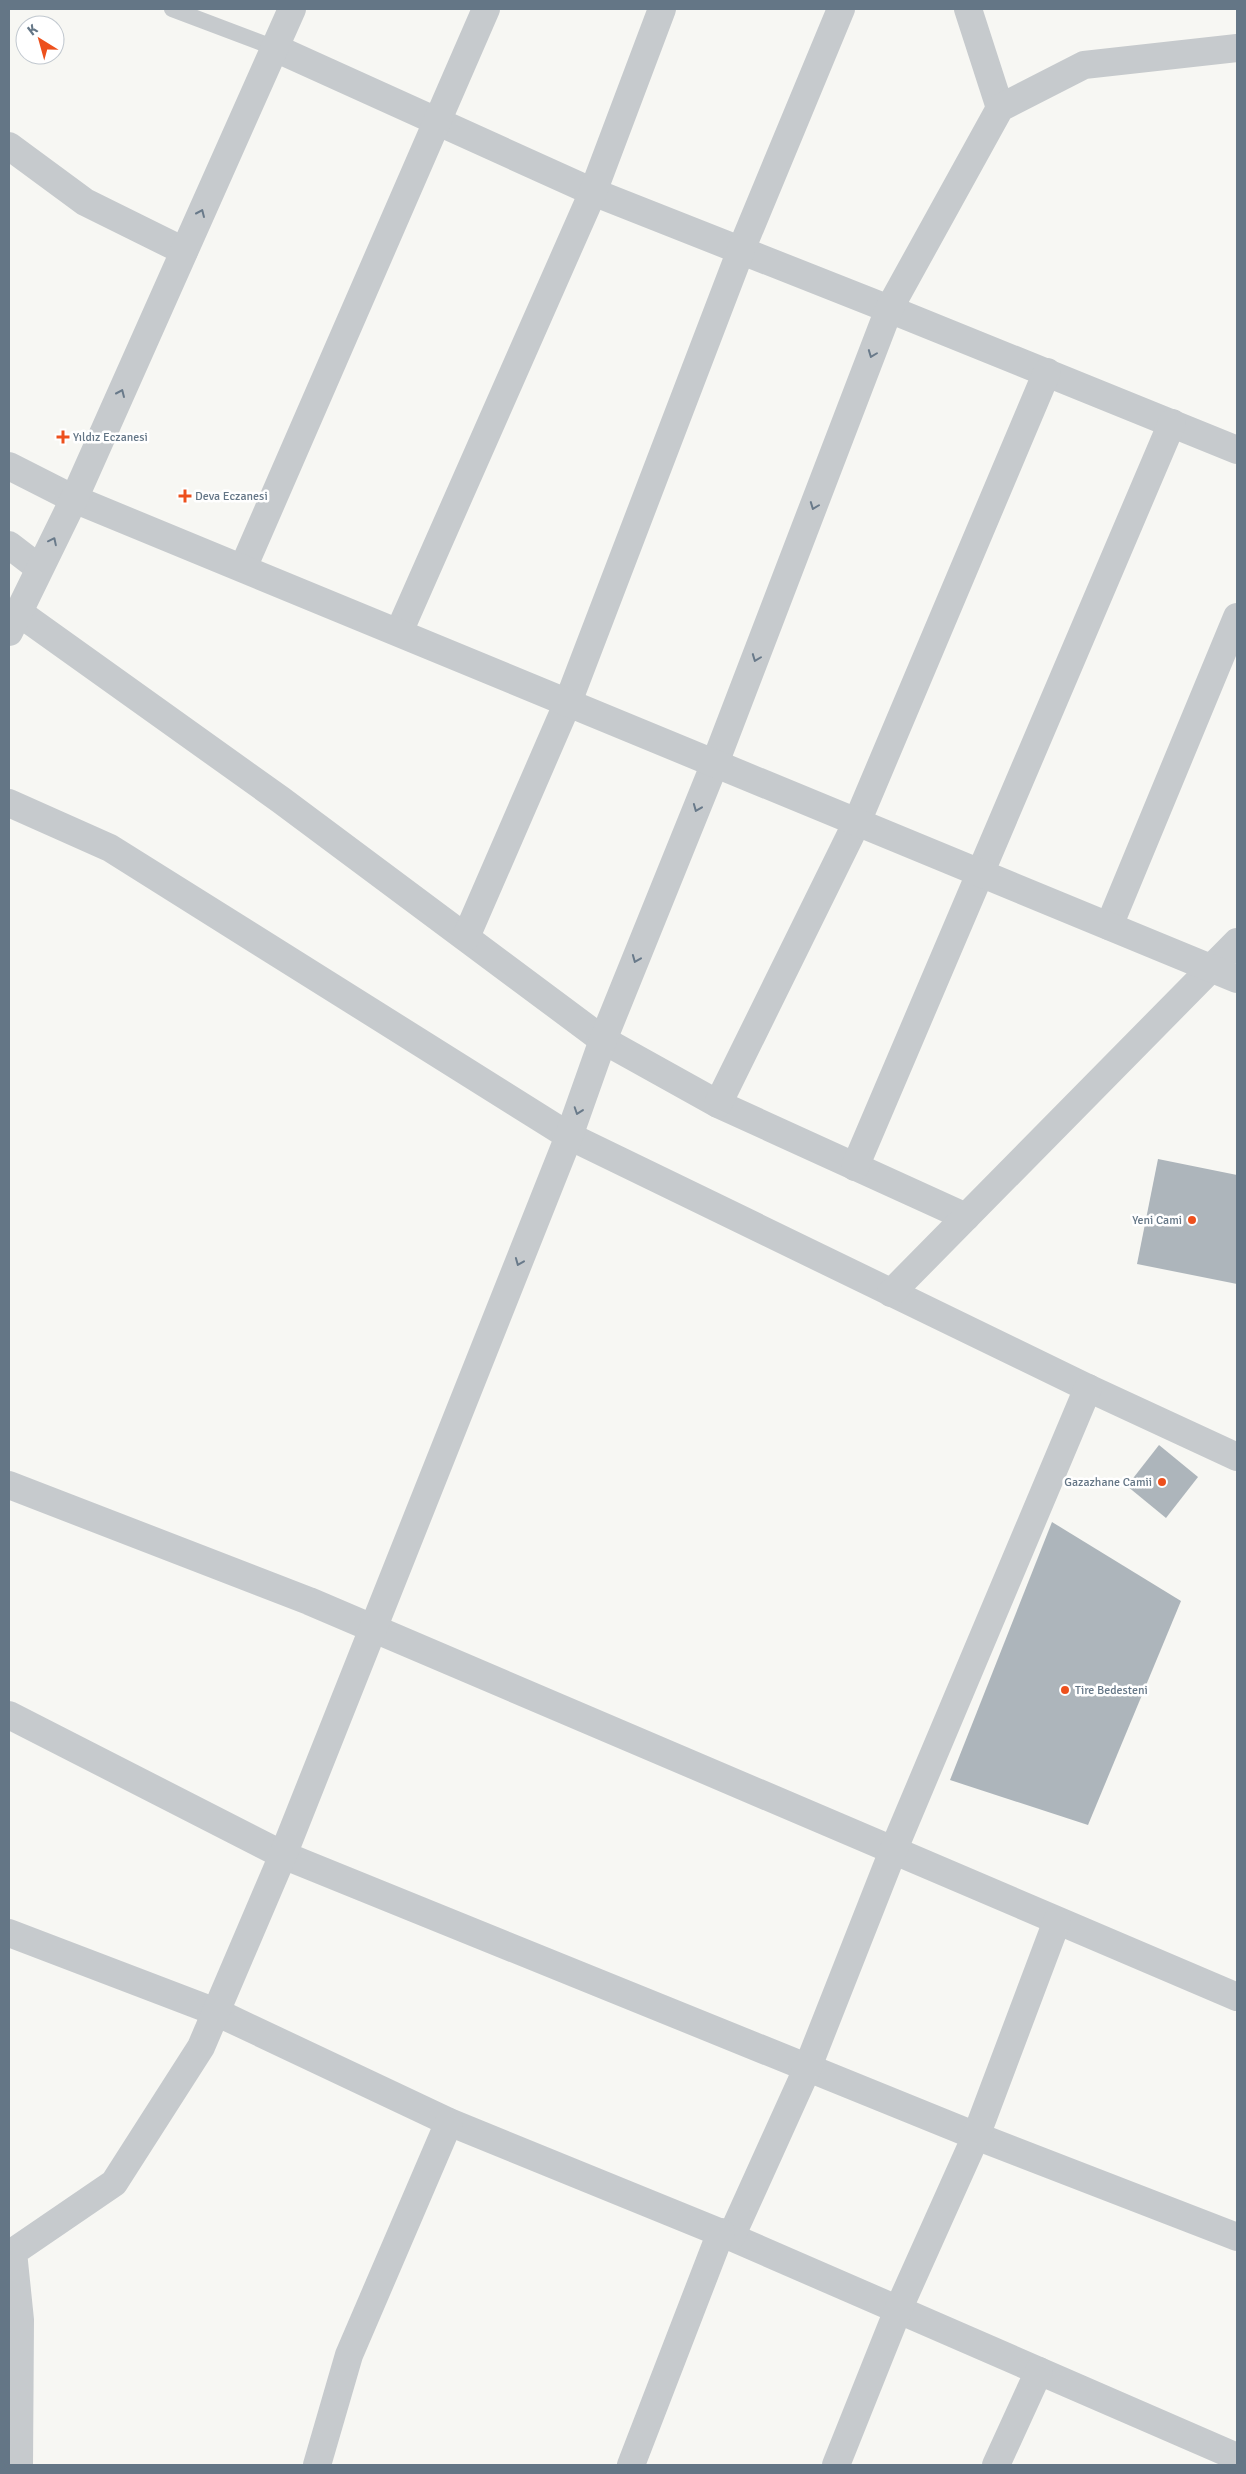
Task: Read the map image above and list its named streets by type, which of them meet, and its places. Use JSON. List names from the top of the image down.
{
  "places": {
    "health": ["Yıldız Eczanesi", "Deva Eczanesi"],
    "other": ["Yeni Cami", "Gazazhane Camii", "Tire Bedesteni"]
  },
  "north": "top left"
}
